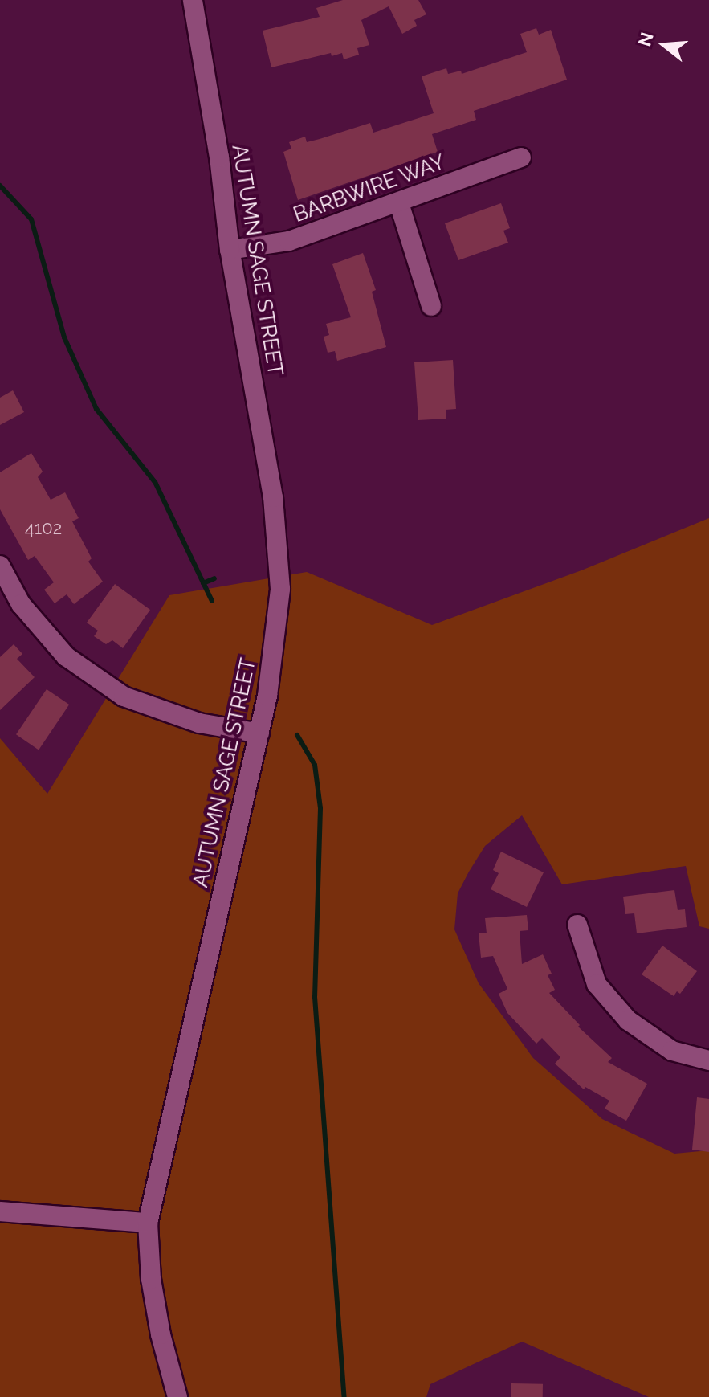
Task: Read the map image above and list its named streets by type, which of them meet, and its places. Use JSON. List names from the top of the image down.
{
  "streets": {
    "street": ["BARBWIRE WAY", "AUTUMN SAGE STREET"]
  },
  "crossings": [
    ["BARBWIRE WAY", "AUTUMN SAGE STREET"]
  ],
  "house_numbers": ["4102"],
  "north": "left"
}
